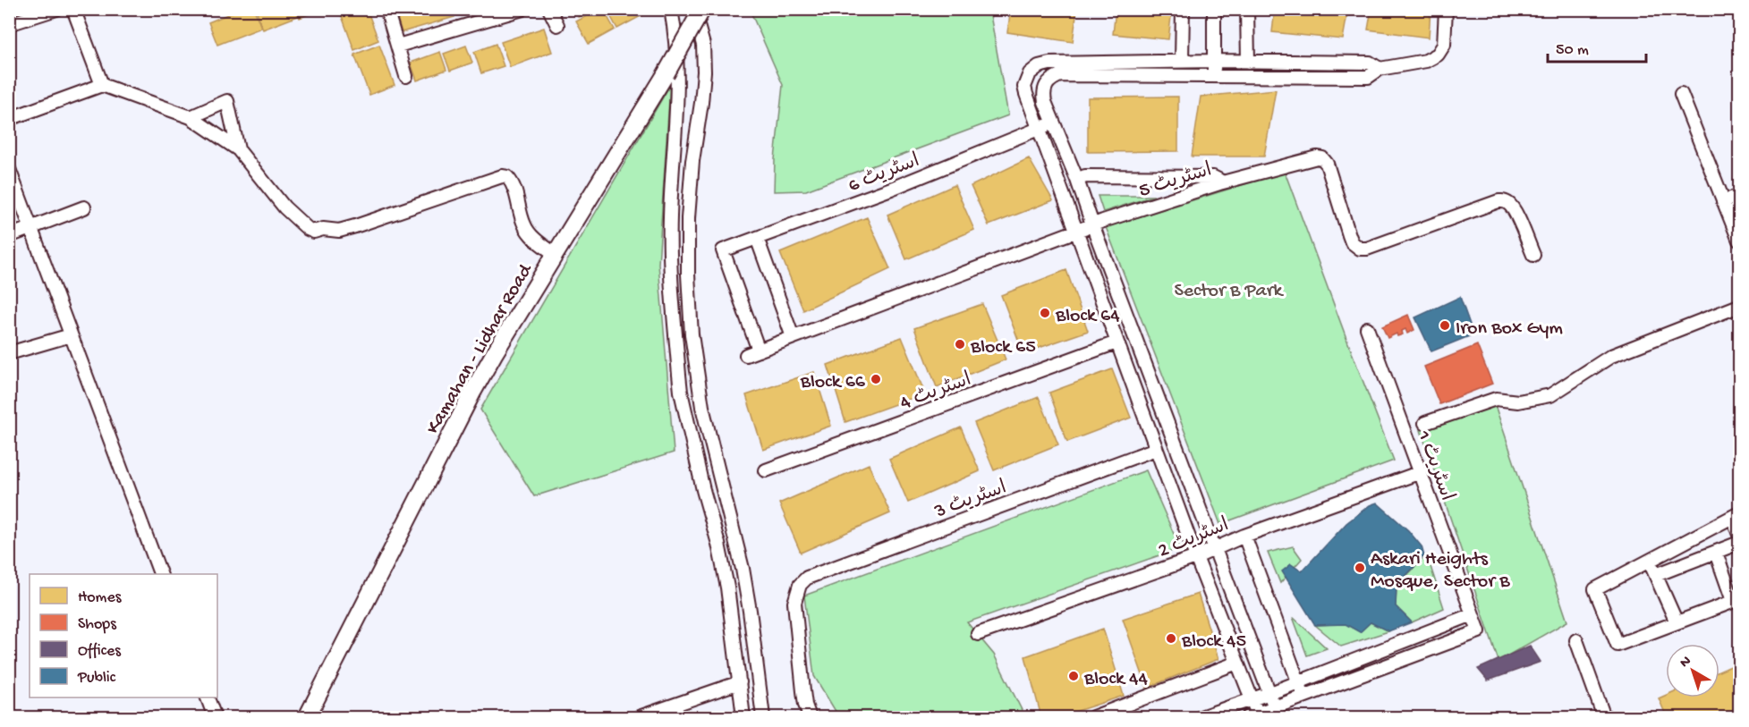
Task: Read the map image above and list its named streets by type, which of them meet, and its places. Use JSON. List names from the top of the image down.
{
  "streets": {
    "main road": ["Kamahan - Lidhar Road"],
    "street": [
      "اسٹریٹ 6",
      "اسٹریٹ 5",
      "اسٹریٹ 4",
      "اسٹریٹ 1",
      "اسٹریٹ 3",
      "اسٹریٹ 2"
    ]
  },
  "crossings": [
    ["اسٹریٹ 6", "اسٹریٹ 5"],
    ["اسٹریٹ 1", "اسٹریٹ 2"]
  ],
  "parks": ["Sector B Park"],
  "places": [
    "Block 64",
    "Iron Box Gym",
    "Block 65",
    "Block 66",
    "Askari Heights Mosque, Sector B",
    "Block 45",
    "Block 44"
  ],
  "legend": [
    "Homes",
    "Shops",
    "Offices",
    "Public"
  ],
  "scale_bar": "50 m",
  "north": "top left"
}
